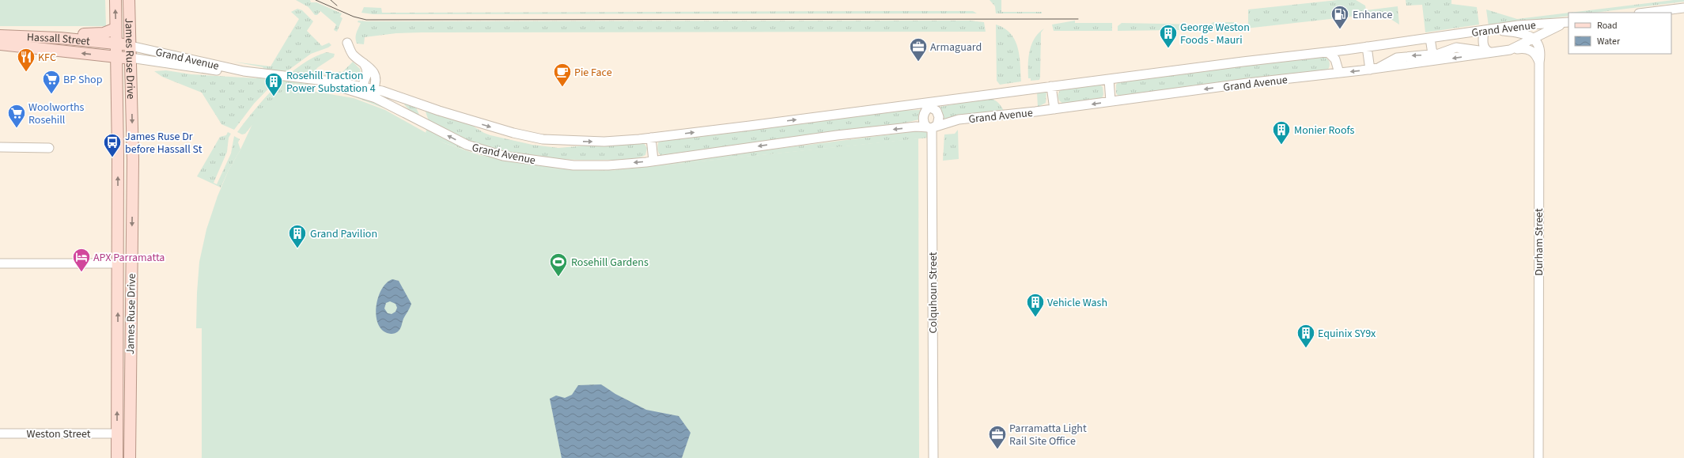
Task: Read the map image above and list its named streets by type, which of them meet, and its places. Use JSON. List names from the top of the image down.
{
  "streets": {
    "main road": ["Hassall Street", "James Ruse Drive"],
    "street": [
      "Grand Avenue",
      "Durham Street",
      "Colquhoun Street",
      "Weston Street"
    ]
  },
  "crossings": [
    ["Grand Avenue", "Hassall Street"],
    ["Grand Avenue", "James Ruse Drive"],
    ["Grand Avenue", "Durham Street"],
    ["Grand Avenue", "Colquhoun Street"],
    ["Hassall Street", "James Ruse Drive"],
    ["James Ruse Drive", "Weston Street"]
  ],
  "places": {
    "fuel station": ["Enhance"],
    "building": [
      "George Weston Foods - Mauri",
      "Rosehill Traction Power Substation 4",
      "Monier Roofs",
      "Grand Pavilion",
      "Vehicle Wash",
      "Equinix SY9x"
    ],
    "office": ["Armaguard", "Parramatta Light Rail Site Office"],
    "restaurant": ["KFC"],
    "cafe": ["Pie Face"],
    "supermarket": ["BP Shop", "Woolworths Rosehill"],
    "bus stop": ["James Ruse Dr before Hassall St"],
    "hotel": ["APX Parramatta"],
    "sports": ["Rosehill Gardens"]
  },
  "legend": ["Road", "Water"]
}
